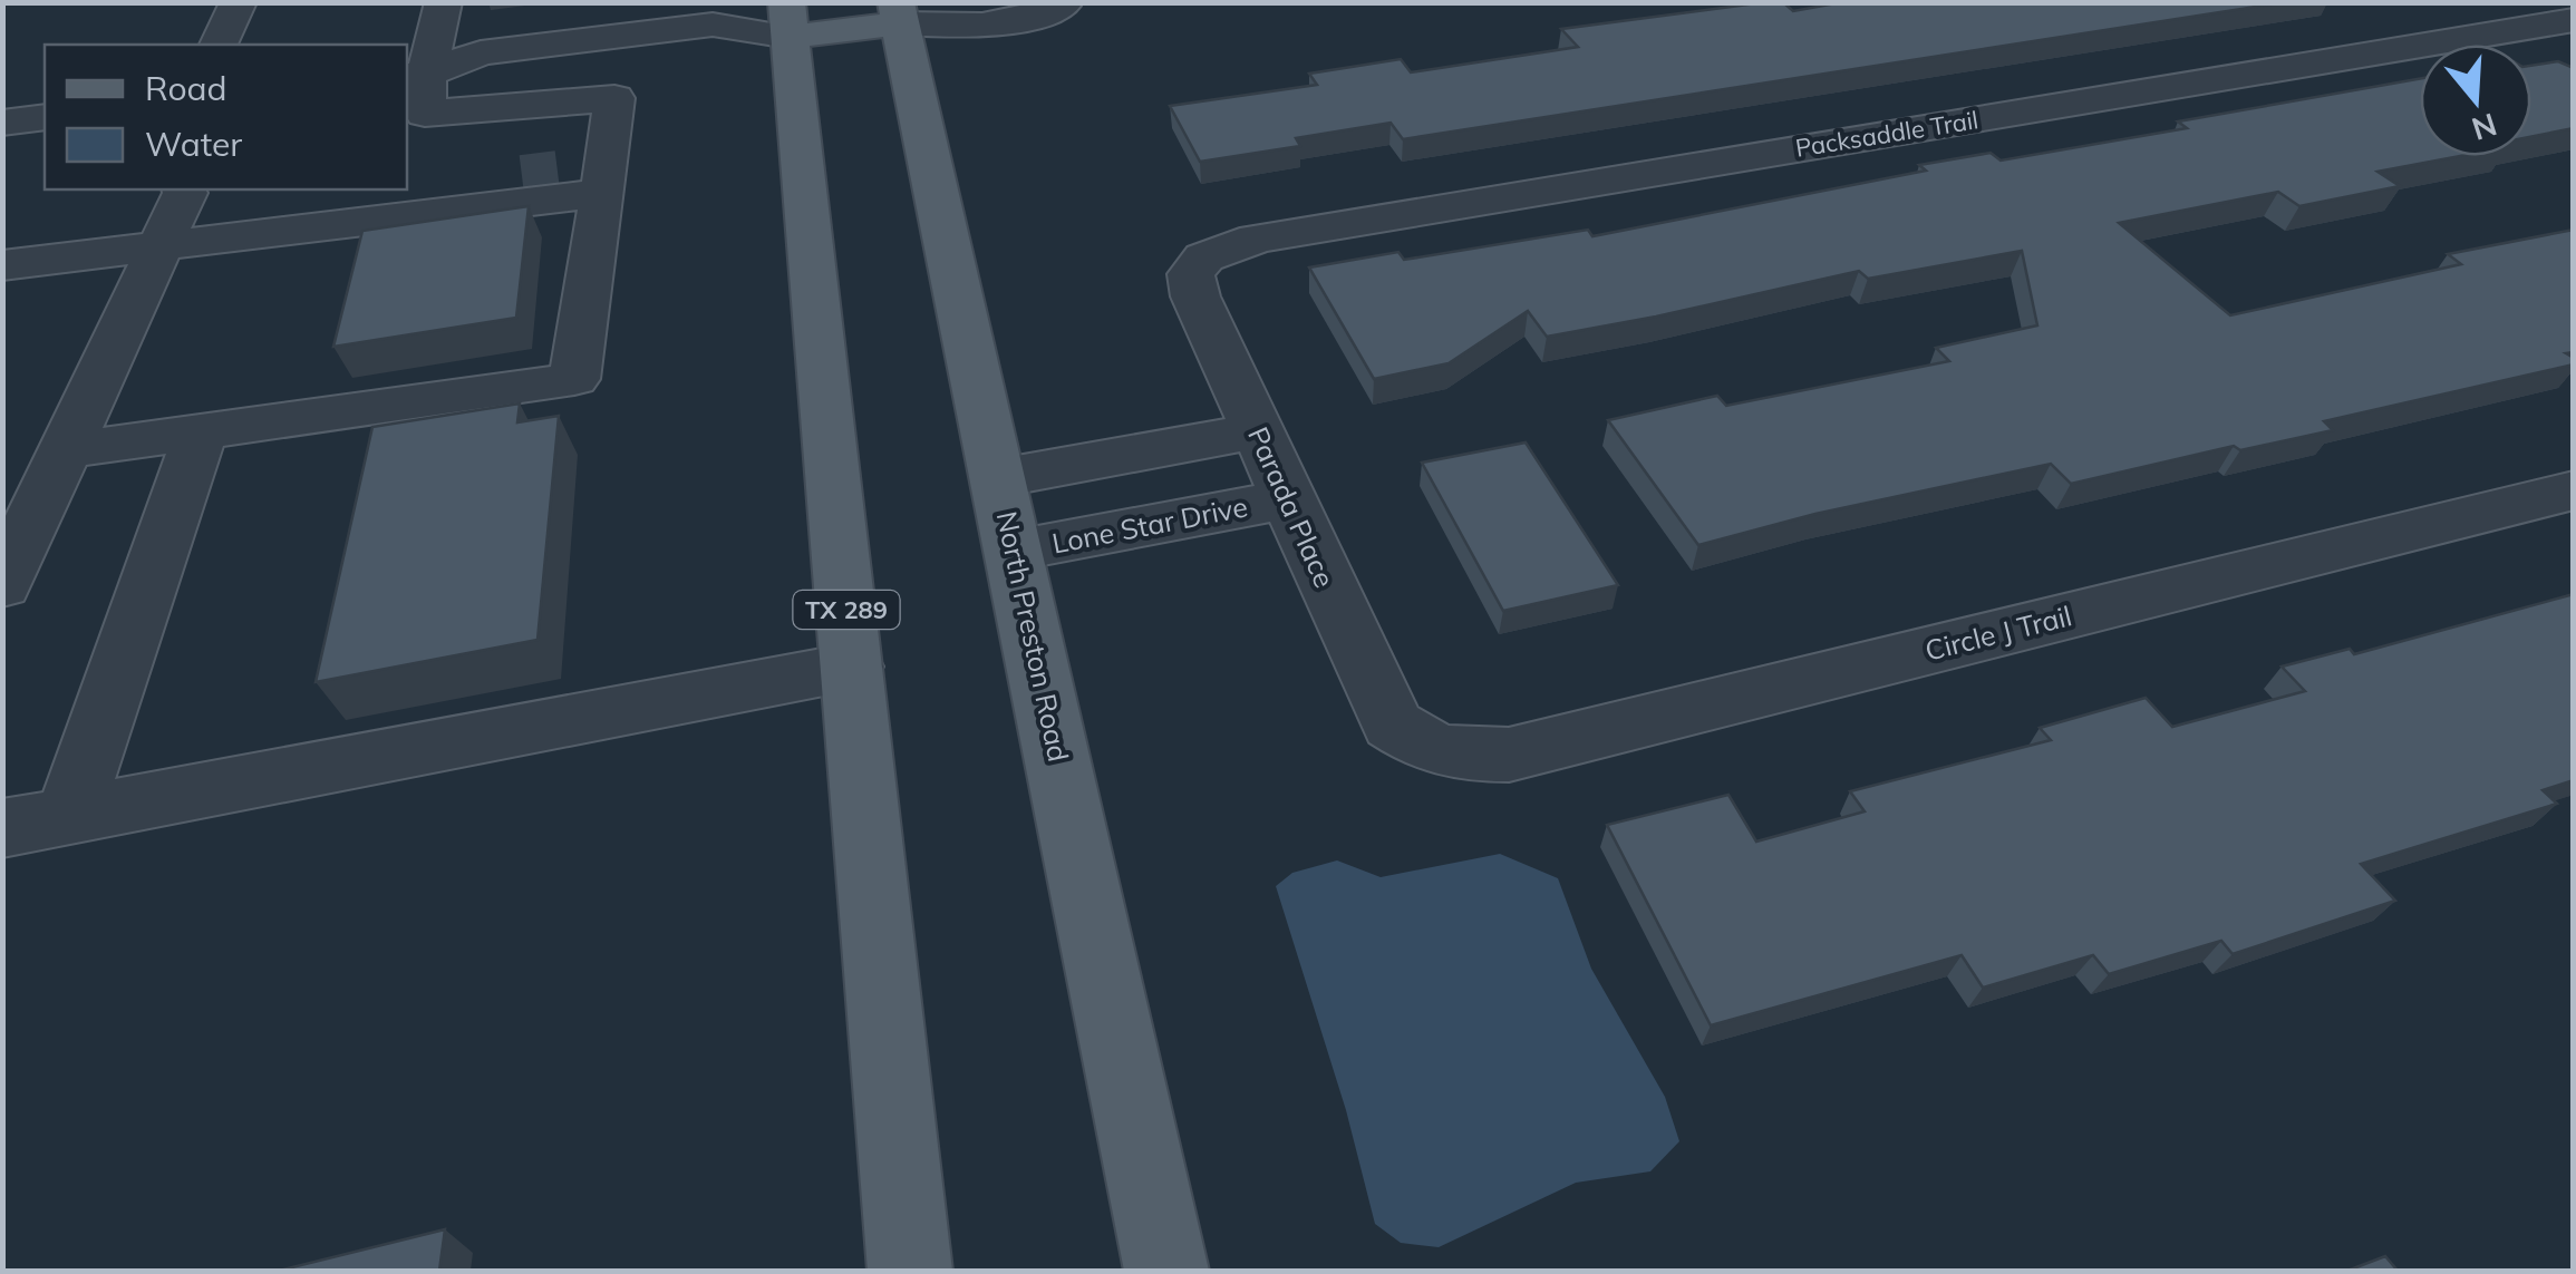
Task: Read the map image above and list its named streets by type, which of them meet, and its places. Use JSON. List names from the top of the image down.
{
  "streets": {
    "main road": ["TX 289", "North Preston Road"],
    "street": [
      "Packsaddle Trail",
      "Parada Place",
      "Lone Star Drive",
      "Circle J Trail"
    ]
  },
  "crossings": [
    ["Packsaddle Trail", "Parada Place"],
    ["Parada Place", "Lone Star Drive"],
    ["Parada Place", "Circle J Trail"],
    ["Lone Star Drive", "North Preston Road"]
  ],
  "legend": ["Road", "Water"],
  "north": "bottom"
}
